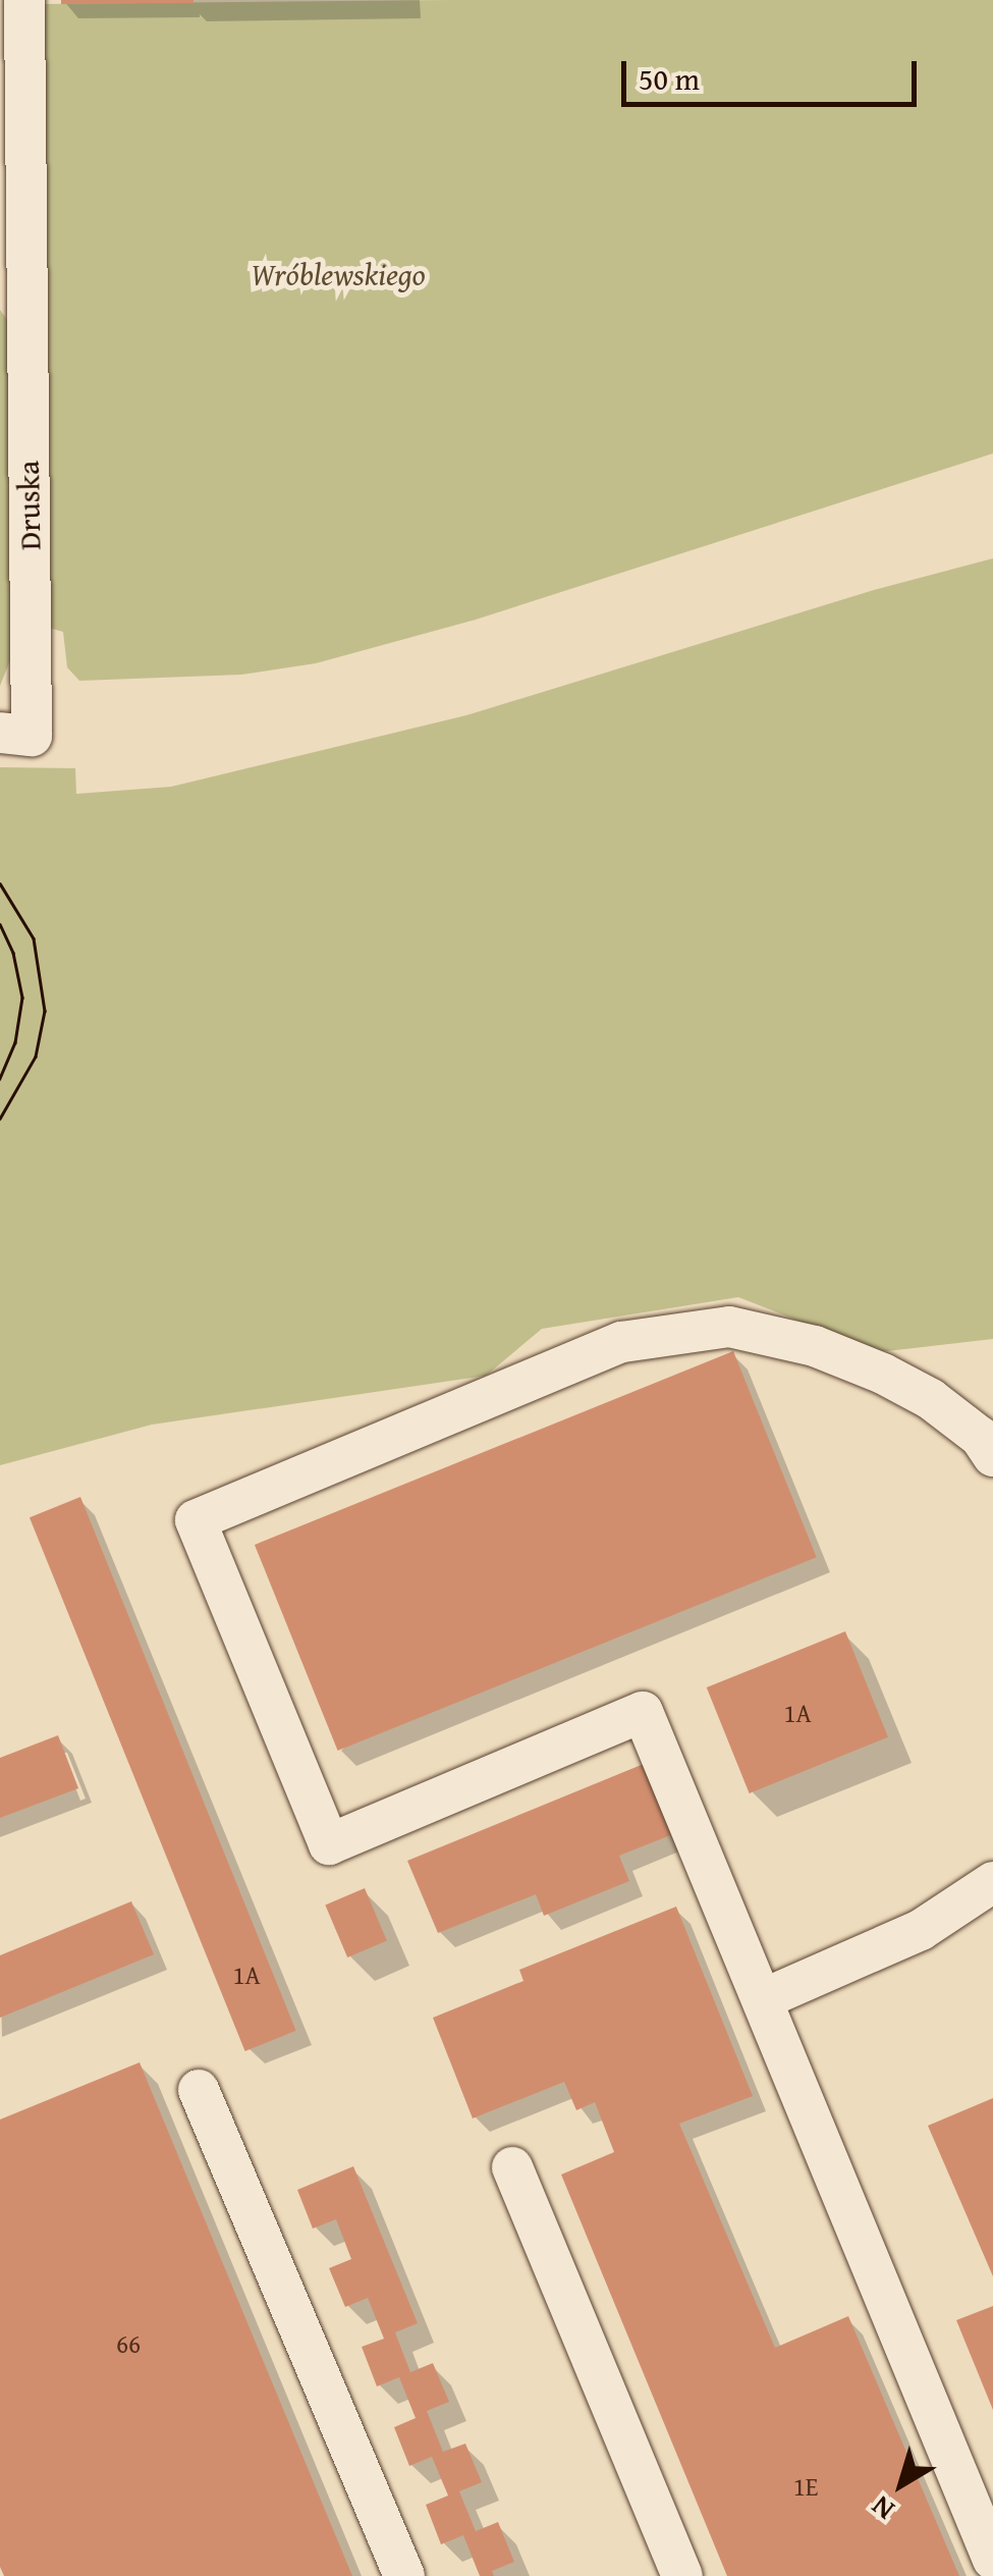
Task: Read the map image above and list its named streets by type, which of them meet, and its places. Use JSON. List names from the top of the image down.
{
  "streets": {
    "street": ["Druska"]
  },
  "parks": ["Wróblewskiego"],
  "house_numbers": [
    "1A",
    "1A",
    "66",
    "1E"
  ],
  "scale_bar": "50 m",
  "north": "bottom left"
}
